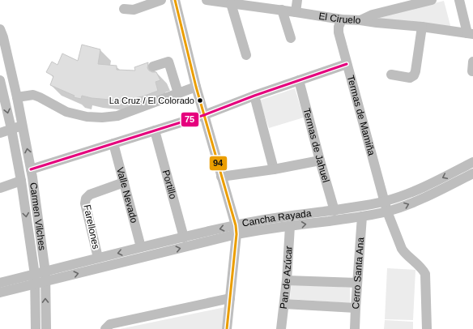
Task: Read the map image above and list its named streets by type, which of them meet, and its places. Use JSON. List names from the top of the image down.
{
  "streets": {
    "street": [
      "El Ciruelo",
      "Termas de Mamiña",
      "Termas de Jahuel",
      "Portillo",
      "Valle Nevado",
      "Carmen Vilches",
      "Cancha Rayada",
      "Farellones",
      "Cerro Santa Ana",
      "Pan de Azúcar"
    ]
  },
  "crossings": [
    ["El Ciruelo", "Termas de Mamiña"],
    ["Termas de Mamiña", "Cancha Rayada"],
    ["Termas de Jahuel", "Cancha Rayada"],
    ["Portillo", "Cancha Rayada"],
    ["Valle Nevado", "Cancha Rayada"],
    ["Valle Nevado", "Farellones"],
    ["Carmen Vilches", "Cancha Rayada"],
    ["Cancha Rayada", "Farellones"],
    ["Cancha Rayada", "Cerro Santa Ana"],
    ["Cancha Rayada", "Pan de Azúcar"]
  ],
  "places": ["La Cruz / El Colorado"],
  "lines": ["transit line 94", "transit line 75"]
}
